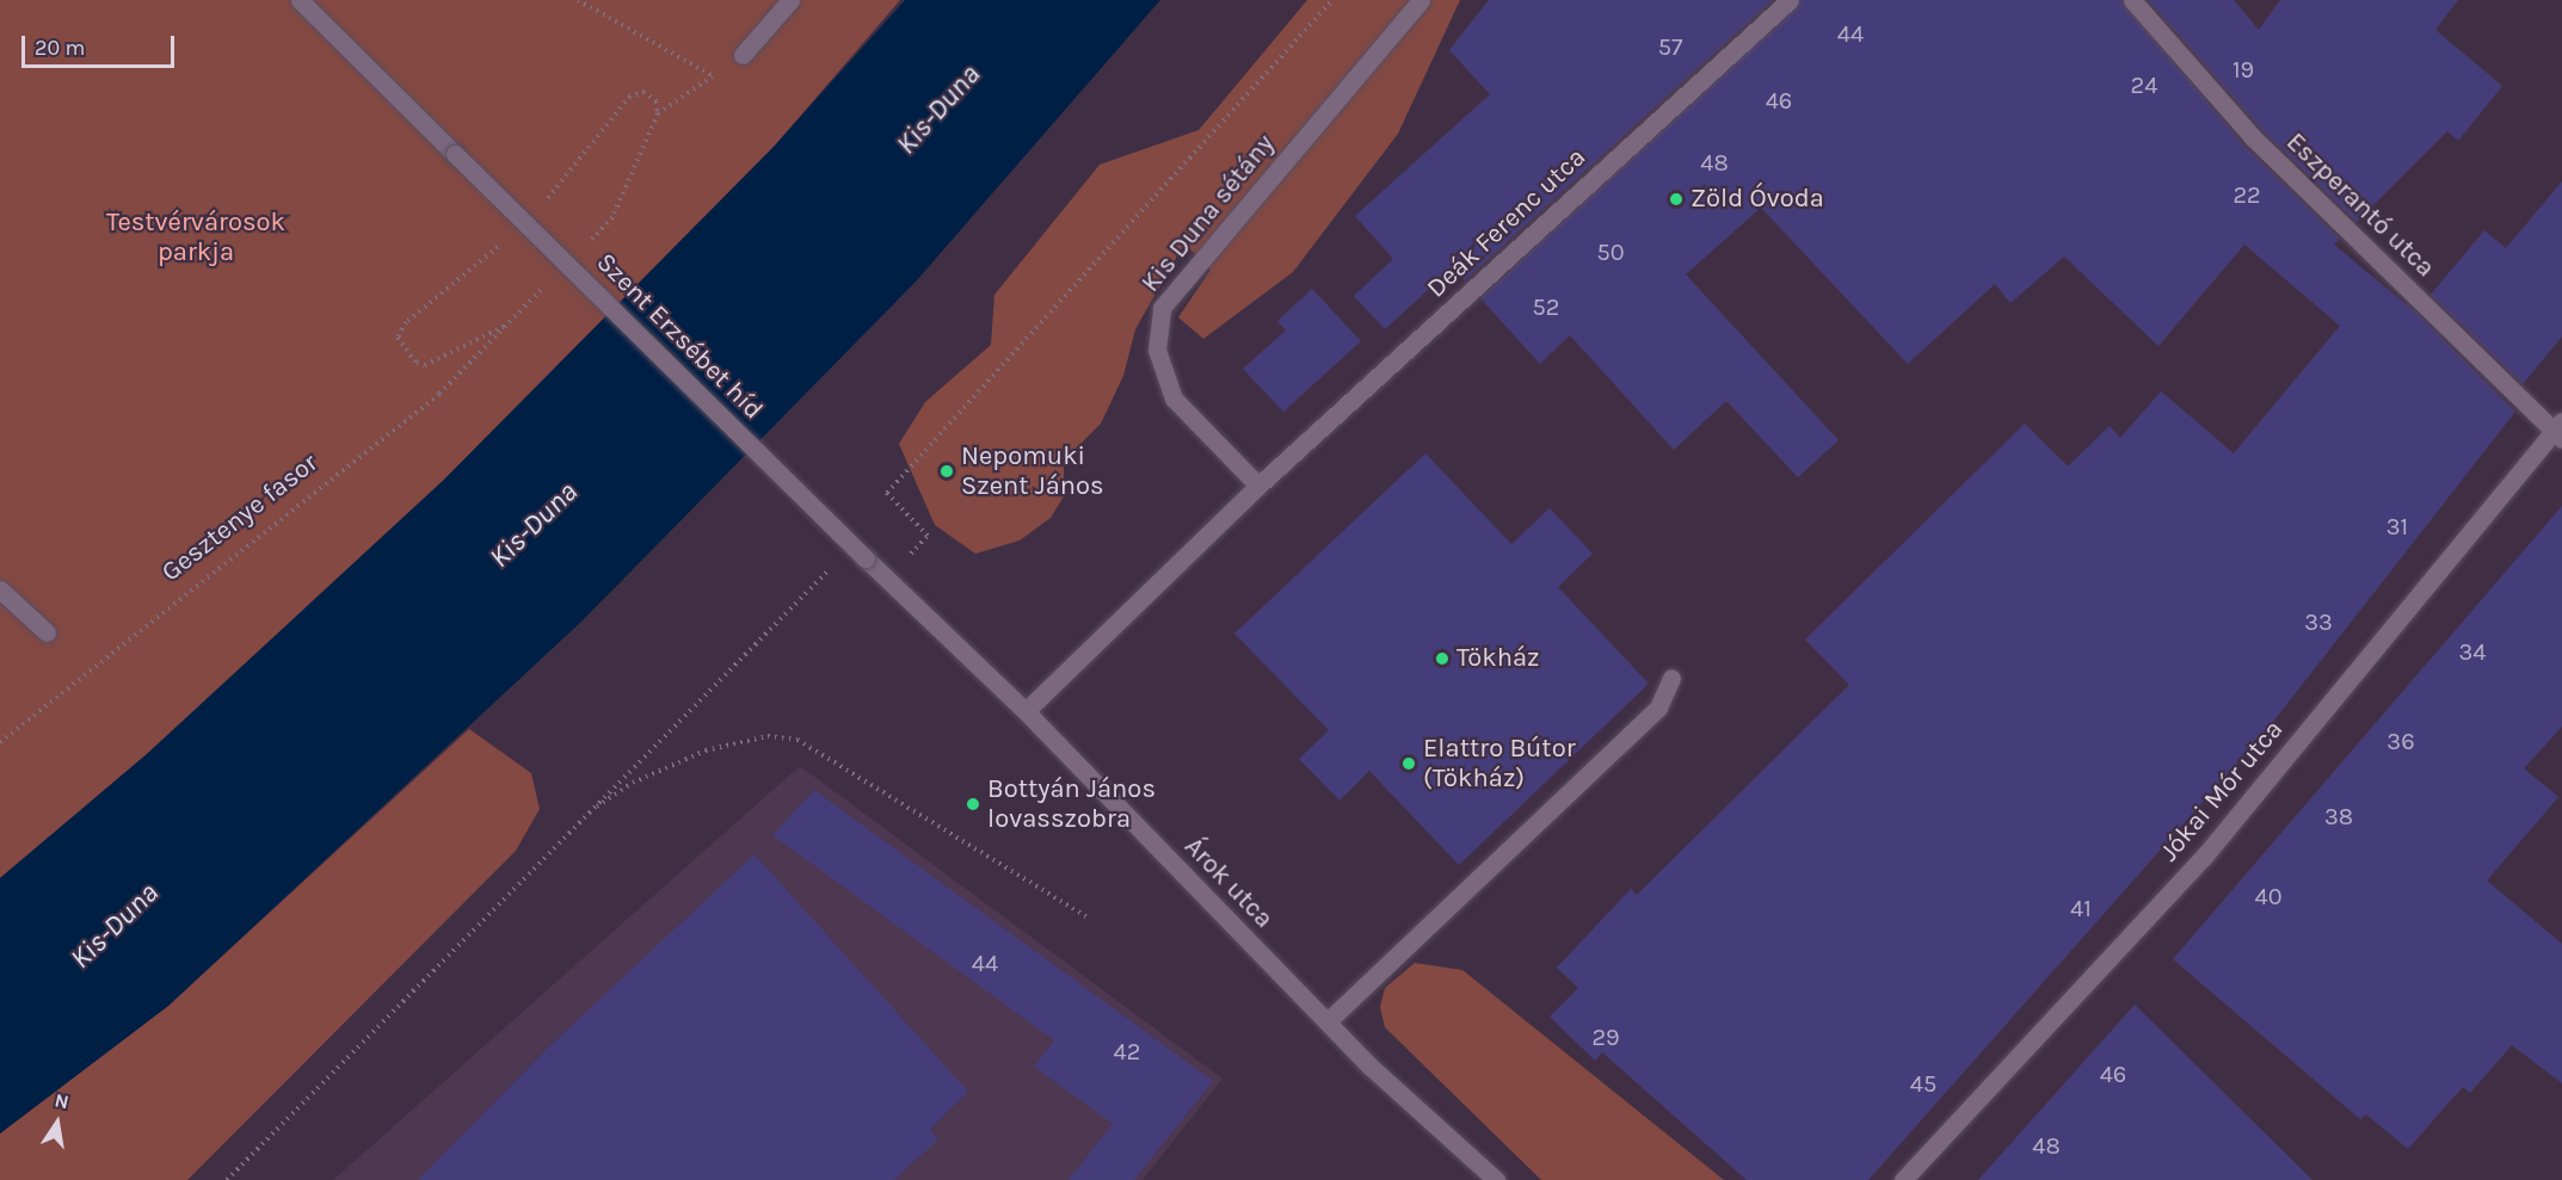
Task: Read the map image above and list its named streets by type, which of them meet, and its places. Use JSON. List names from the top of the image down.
{
  "streets": {
    "street": [
      "Eszperantó utca",
      "Kis Duna sétány",
      "Deák Ferenc utca",
      "Szent Erzsébet híd",
      "Jókai Mór utca",
      "Árok utca"
    ],
    "path": ["Gesztenye fasor"]
  },
  "crossings": [
    ["Eszperantó utca", "Jókai Mór utca"],
    ["Kis Duna sétány", "Deák Ferenc utca"],
    ["Szent Erzsébet híd", "Gesztenye fasor"],
    ["Szent Erzsébet híd", "Árok utca"]
  ],
  "water": ["Kis-Duna"],
  "parks": ["Testvérvárosok parkja"],
  "places": [
    "Zöld Óvoda",
    "Nepomuki Szent János",
    "Tökház",
    "Elattro Bútor (Tökház)",
    "Bottyán János lovasszobra"
  ],
  "house_numbers": [
    "44",
    "57",
    "19",
    "24",
    "46",
    "48",
    "22",
    "50",
    "52",
    "31",
    "33",
    "34",
    "36",
    "38",
    "40",
    "41",
    "44",
    "29",
    "42",
    "46",
    "45",
    "48"
  ],
  "scale_bar": "20 m",
  "north": "top"
}
